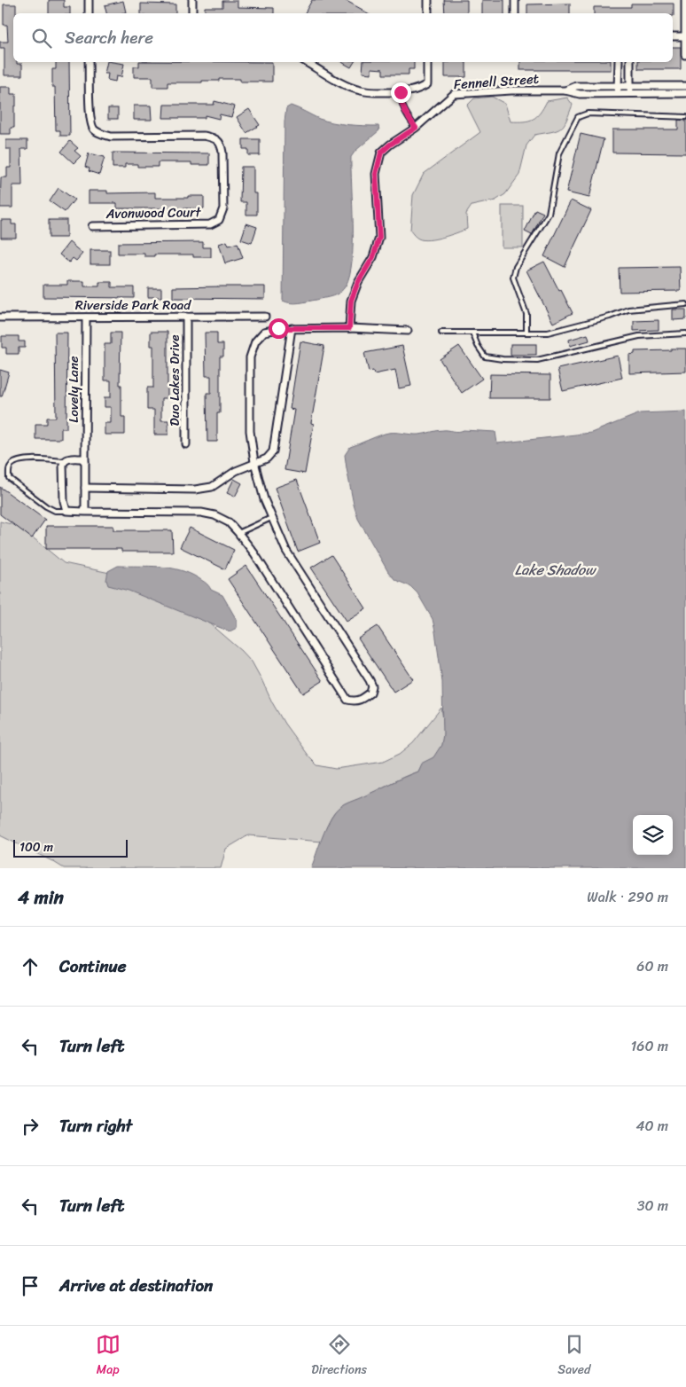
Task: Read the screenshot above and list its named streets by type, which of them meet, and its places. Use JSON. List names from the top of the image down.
{
  "streets": {
    "street": [
      "Fennell Street",
      "Avonwood Court",
      "Riverside Park Road",
      "Duo Lakes Drive",
      "Lovely Lane"
    ]
  },
  "crossings": [
    ["Riverside Park Road", "Duo Lakes Drive"],
    ["Riverside Park Road", "Lovely Lane"]
  ],
  "water": ["Lake Shadow"],
  "scale_bar": "100 m",
  "page": {
    "search": "Search here",
    "scale": "100 m",
    "heading": ["4 min", "Walk · 290 m"],
    "list": [
      ["Continue", "60 m"],
      ["Turn left", "160 m"],
      ["Turn right", "40 m"],
      ["Turn left", "30 m"],
      "Arrive at destination"
    ],
    "nav": ["Map", "Directions", "Saved"]
  }
}
